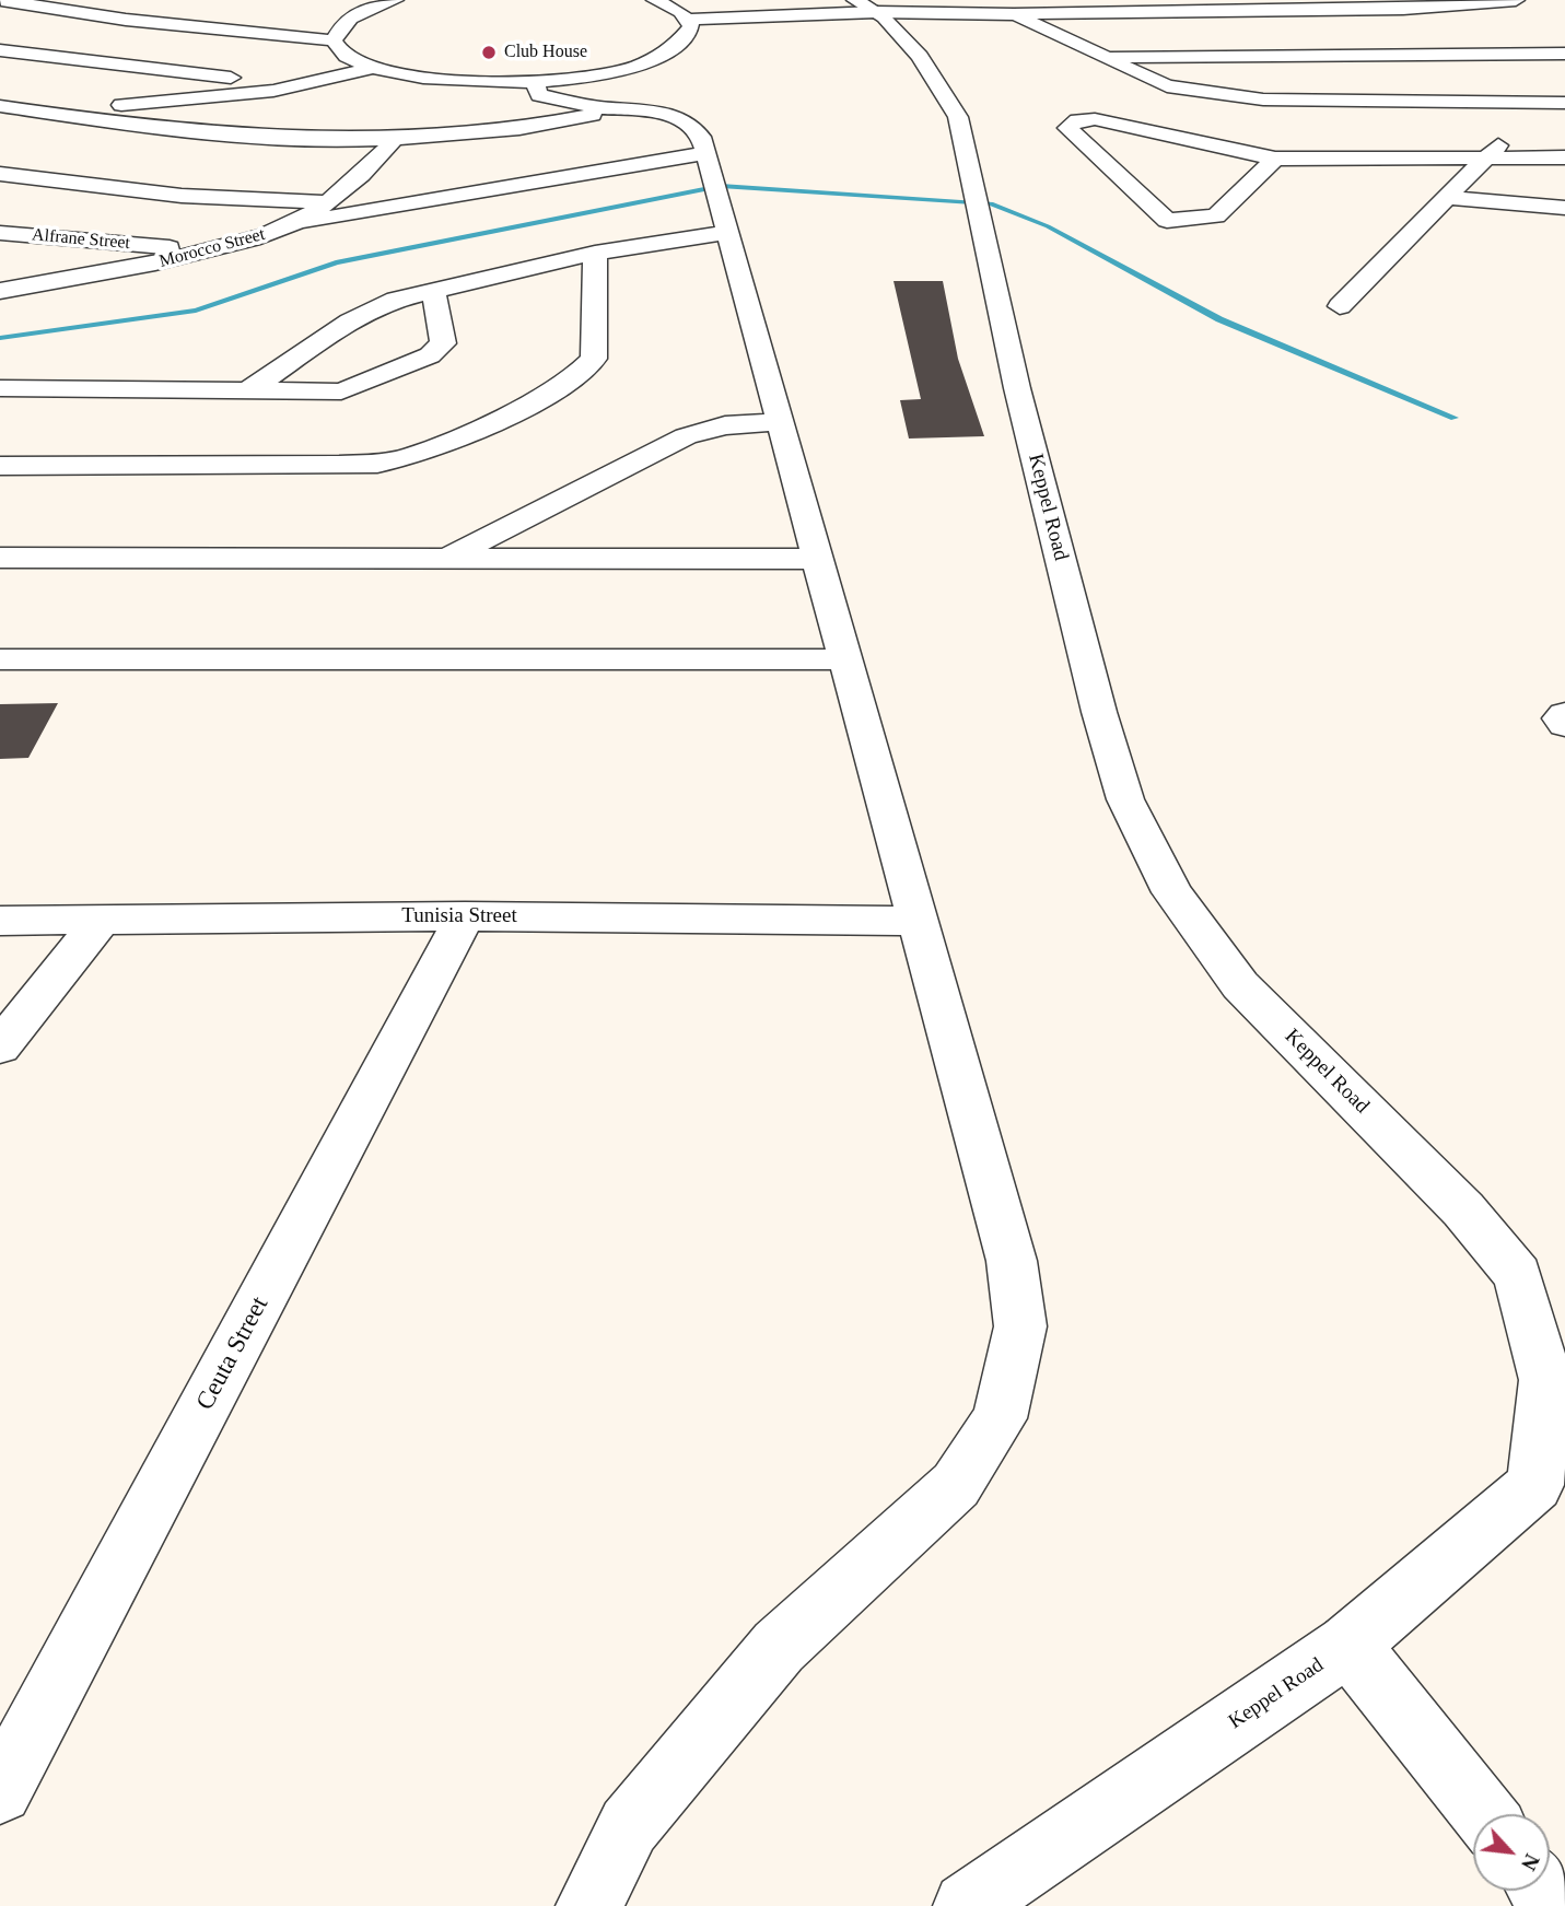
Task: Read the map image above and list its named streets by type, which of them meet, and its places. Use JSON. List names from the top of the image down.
{
  "streets": {
    "street": [
      "Alfrane Street",
      "Morocco Street",
      "Keppel Road",
      "Tunisia Street",
      "Ceuta Street"
    ]
  },
  "crossings": [
    ["Alfrane Street", "Morocco Street"],
    ["Tunisia Street", "Ceuta Street"]
  ],
  "places": ["Club House"],
  "north": "bottom right"
}
